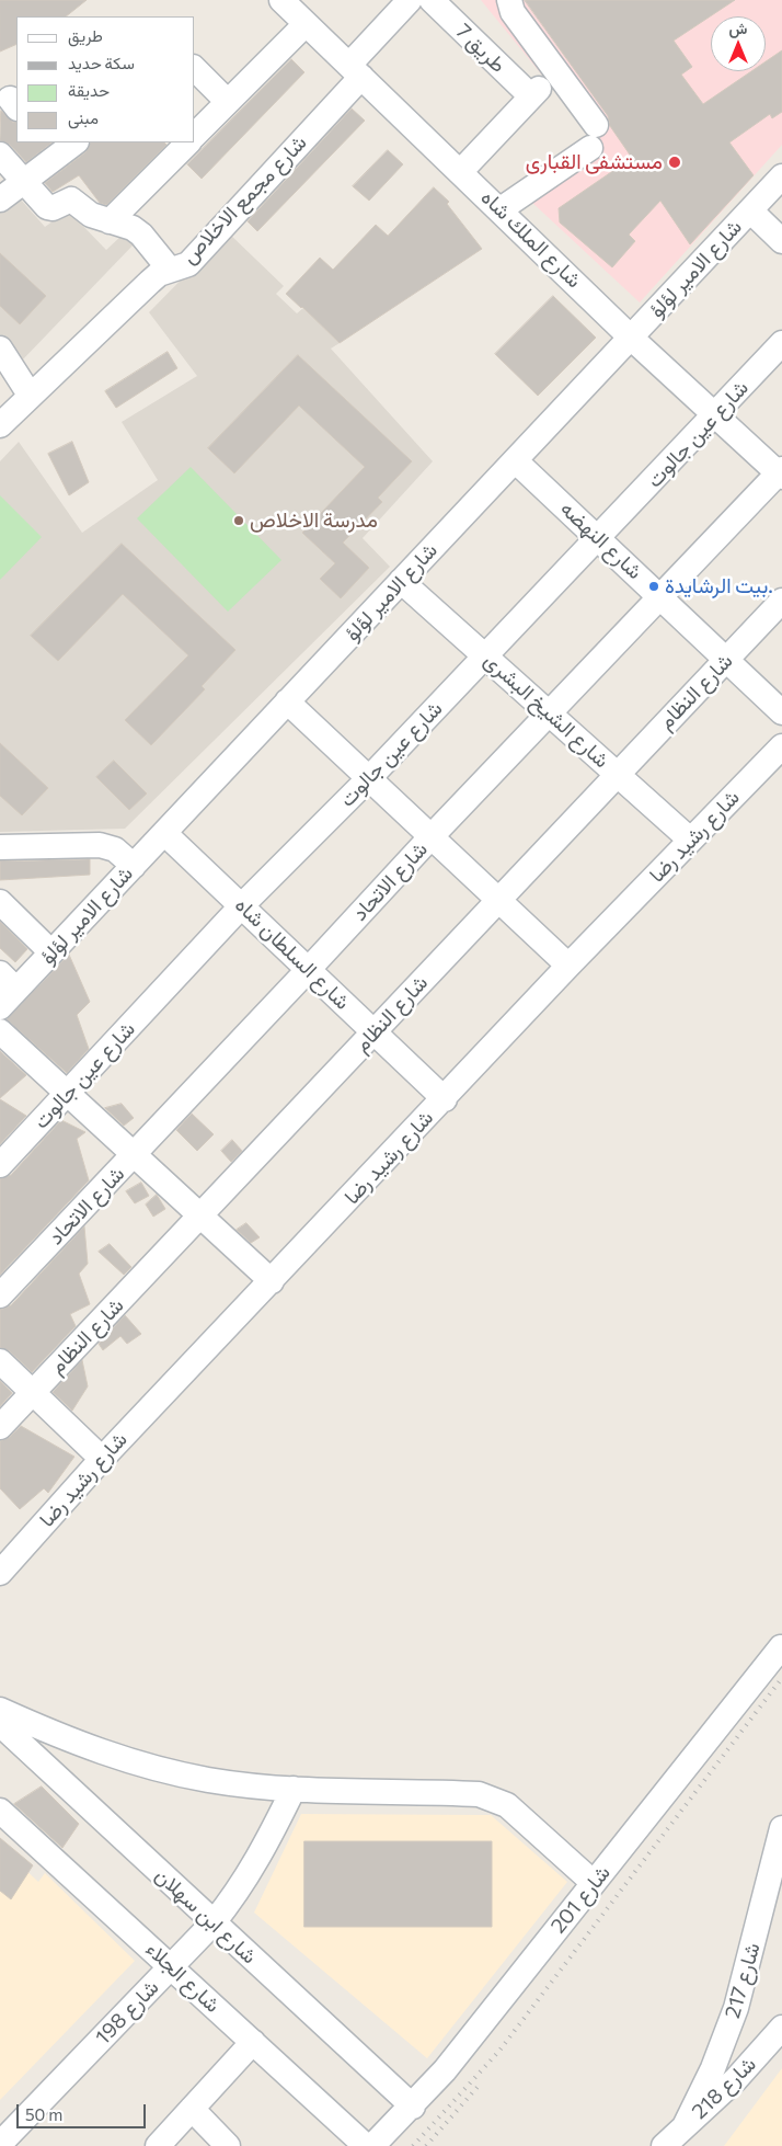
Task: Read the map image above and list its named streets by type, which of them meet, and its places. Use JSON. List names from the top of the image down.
{
  "streets": {
    "street": [
      "طريق 7",
      "شارع مجمع الاخلاص",
      "شارع الملك شاه",
      "شارع الامير لؤلؤ",
      "شارع عين جالوت",
      "شارع النهضه",
      "شارع النظام",
      "شارع الشيخ البشرى",
      "شارع رشيد رضا",
      "شارع الاتحاد",
      "شارع السلطان شاه",
      "شارع 201",
      "شارع ابن سهلان",
      "شارع الجلاء",
      "شارع 217",
      "شارع 198",
      "شارع 218"
    ]
  },
  "crossings": [
    ["طريق 7", "شارع الملك شاه"],
    ["شارع مجمع الاخلاص", "شارع الملك شاه"],
    ["شارع الملك شاه", "شارع الامير لؤلؤ"],
    ["شارع الملك شاه", "شارع عين جالوت"],
    ["شارع الملك شاه", "شارع الاتحاد"],
    ["شارع الامير لؤلؤ", "شارع النهضه"],
    ["شارع الامير لؤلؤ", "شارع الشيخ البشرى"],
    ["شارع الامير لؤلؤ", "شارع السلطان شاه"],
    ["شارع عين جالوت", "شارع النهضه"],
    ["شارع عين جالوت", "شارع الشيخ البشرى"],
    ["شارع عين جالوت", "شارع السلطان شاه"],
    ["شارع النهضه", "شارع النظام"],
    ["شارع النهضه", "شارع الاتحاد"],
    ["شارع النظام", "شارع الشيخ البشرى"],
    ["شارع النظام", "شارع السلطان شاه"],
    ["شارع الشيخ البشرى", "شارع رشيد رضا"],
    ["شارع الشيخ البشرى", "شارع الاتحاد"],
    ["شارع رشيد رضا", "شارع السلطان شاه"],
    ["شارع الاتحاد", "شارع السلطان شاه"],
    ["شارع 201", "شارع ابن سهلان"],
    ["شارع ابن سهلان", "شارع 198"],
    ["شارع الجلاء", "شارع 198"],
    ["شارع 217", "شارع 218"]
  ],
  "places": ["مستشفى القبارى", "مدرسة الاخلاص", "بيت الرشايدة."],
  "legend": [
    "طريق",
    "سكة حديد",
    "حديقة",
    "مبنى"
  ],
  "scale_bar": "50 m",
  "north": "top"
}
